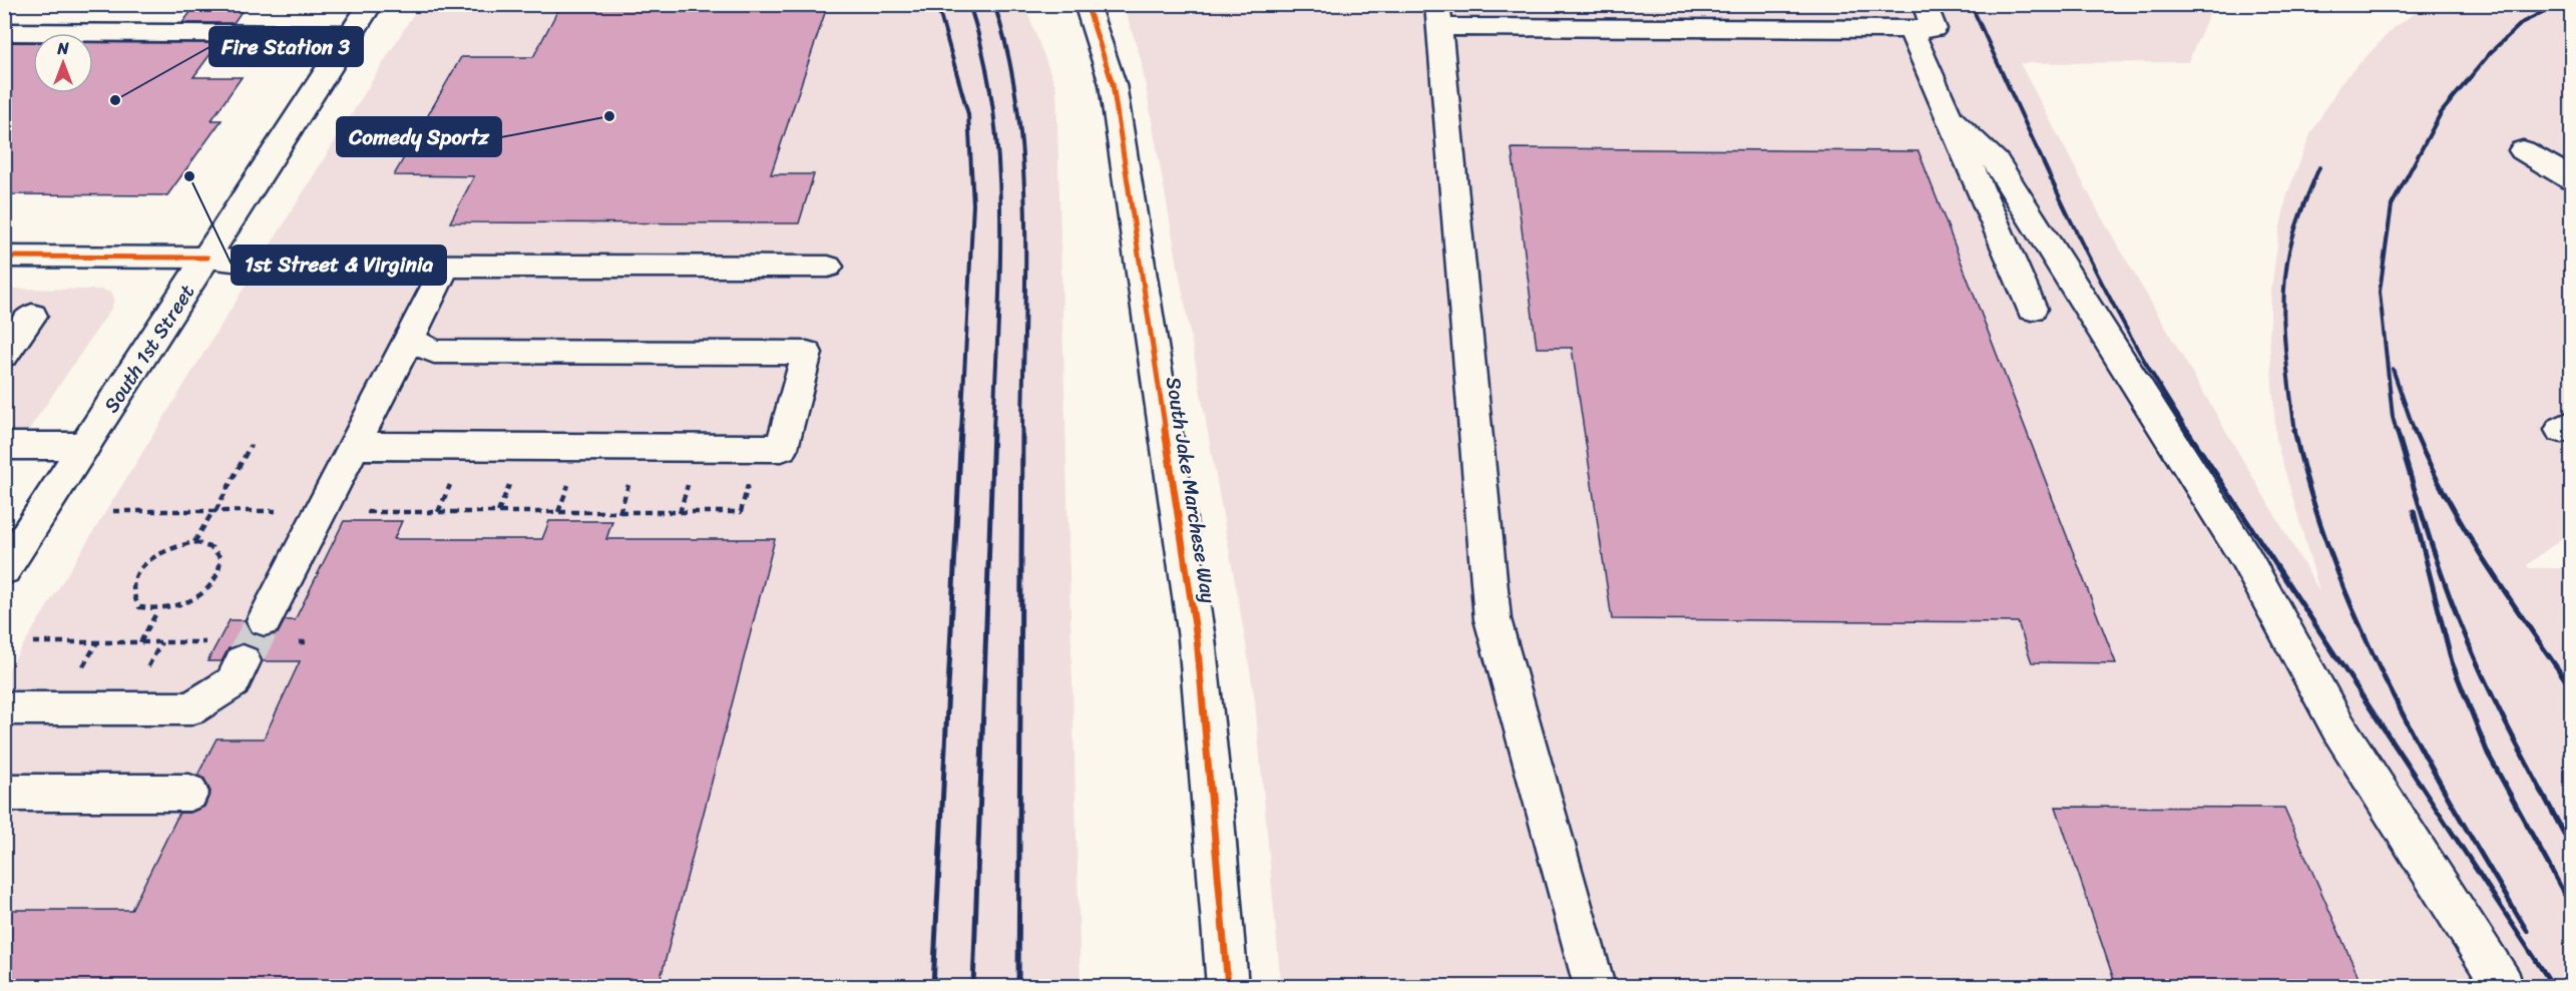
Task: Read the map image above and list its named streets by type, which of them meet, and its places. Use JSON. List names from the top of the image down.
{
  "streets": {
    "street": ["South 1st Street", "South Jake Marchese Way"]
  },
  "places": ["Fire Station 3", "Comedy Sportz", "1st Street & Virginia"],
  "north": "top"
}
